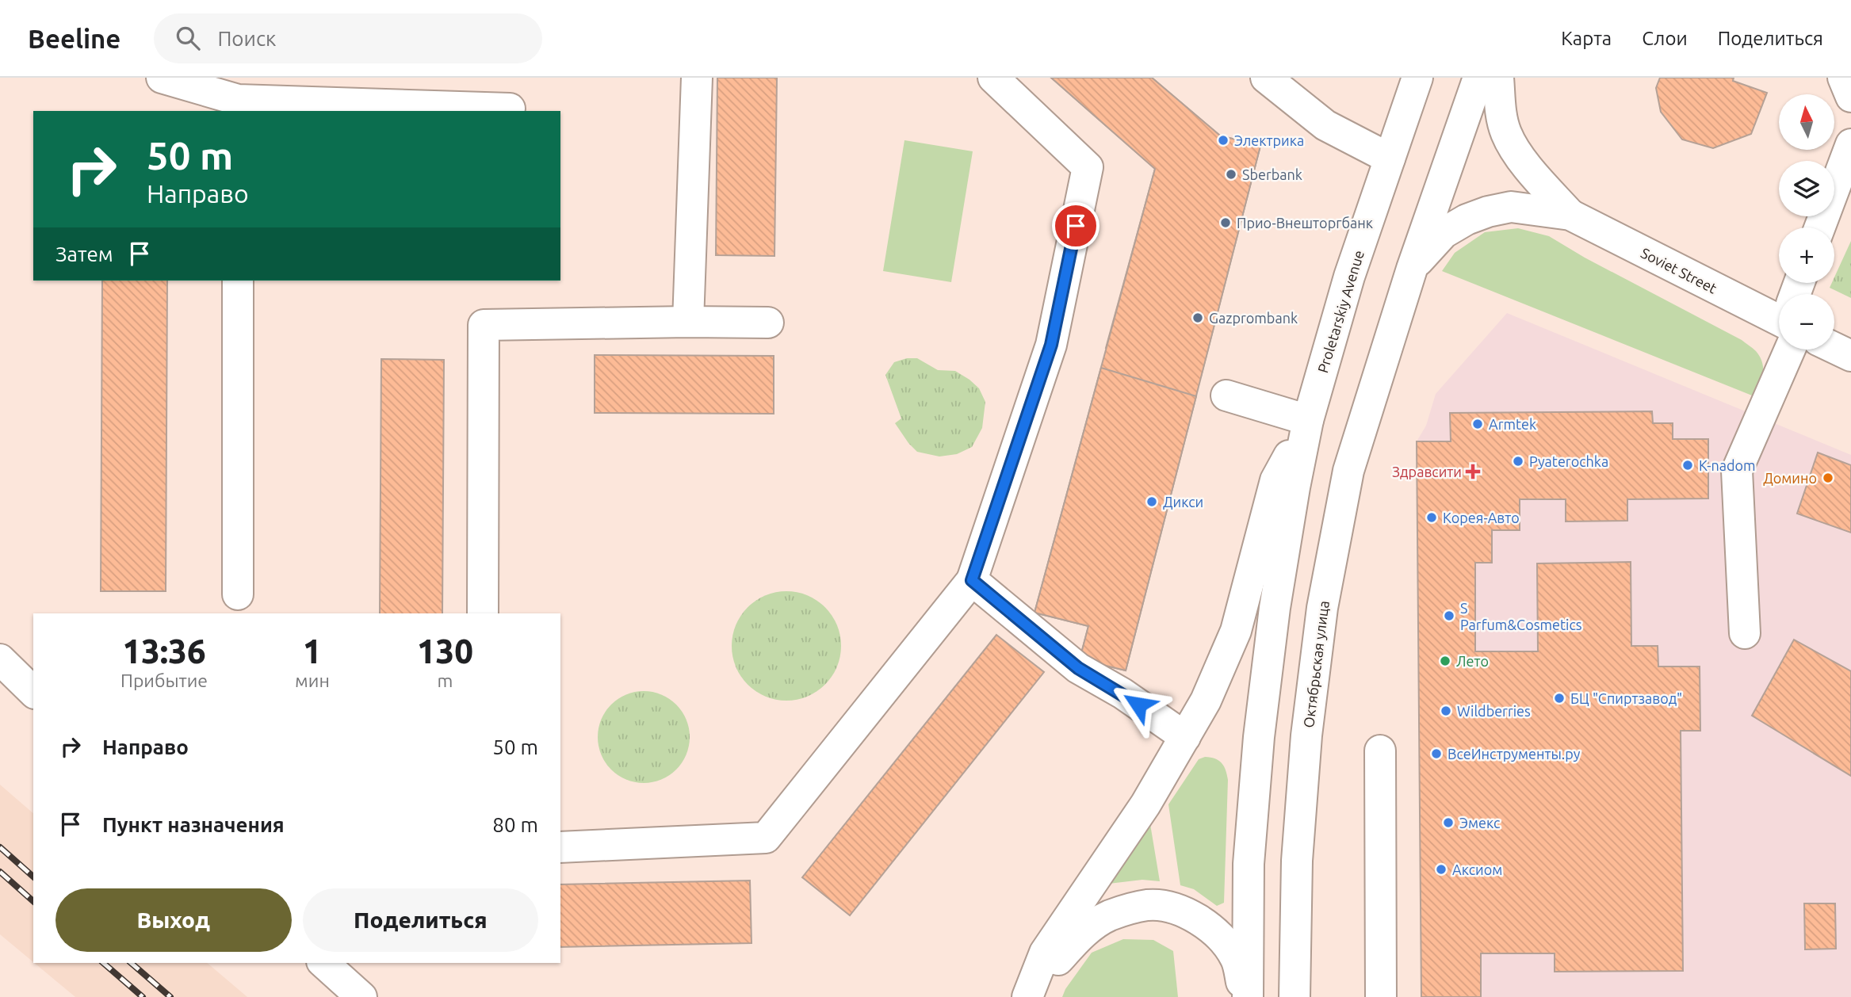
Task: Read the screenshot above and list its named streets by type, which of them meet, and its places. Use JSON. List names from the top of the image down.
{
  "streets": {
    "main road": ["Soviet Street", "Proletarskiy Avenue", "Октябрьская улица"]
  },
  "places": {
    "other": [
      "Электрика",
      "Sberbank",
      "Прио-Внешторгбанк",
      "Gazprombank",
      "Armtek",
      "Pyaterochka",
      "K-nadom",
      "Домино",
      "Дикси",
      "Корея-Авто",
      "S Parfum&Cosmetics",
      "Лето",
      "БЦ \"Спиртзавод\"",
      "Wildberries",
      "ВсеИнструменты.ру",
      "Эмекс",
      "Аксиом"
    ],
    "health": ["Здравсити"]
  },
  "north": "top",
  "page": {
    "header": "Beeline",
    "search": "Поиск",
    "nav": ["Карта", "Слои", "Поделиться"],
    "map_buttons": ["+", "−"],
    "turn": ["50 m", "Направо"],
    "then": "Затем",
    "eta": [
      "13:36",
      "Прибытие",
      "1",
      "мин",
      "130",
      "m"
    ],
    "list": [
      {
        "name": "Направо",
        "value": "50 m"
      },
      {
        "name": "Пункт назначения",
        "value": "80 m"
      }
    ],
    "buttons": ["Выход", "Поделиться"]
  }
}
